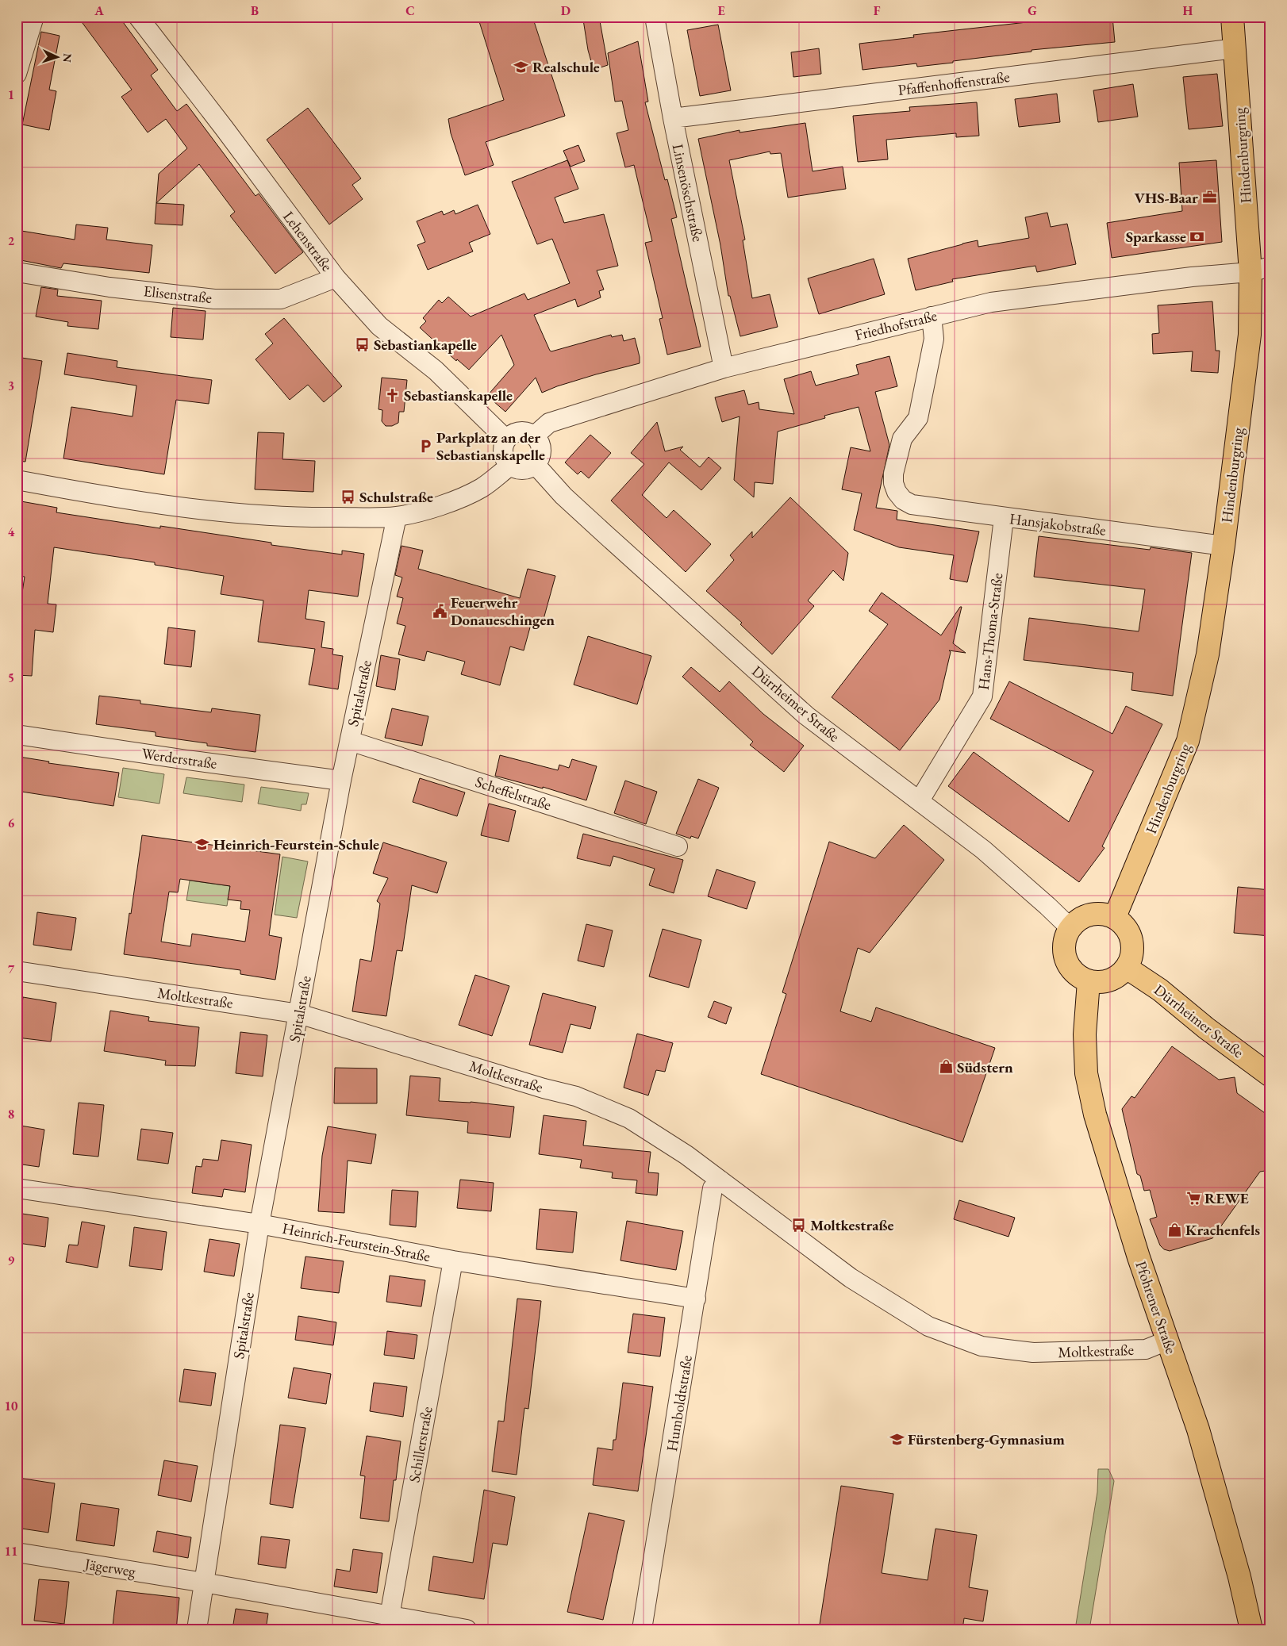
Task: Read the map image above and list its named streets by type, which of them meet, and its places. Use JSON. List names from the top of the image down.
{
  "streets": {
    "main road": ["Hindenburgring", "Dürrheimer Straße", "Pfohrener Straße"],
    "street": [
      "Pfaffenhoffenstraße",
      "Linsenöschstraße",
      "Lehenstraße",
      "Elisenstraße",
      "Friedhofstraße",
      "Hansjakobstraße",
      "Hans-Thoma-Straße",
      "Spitalstraße",
      "Werderstraße",
      "Scheffelstraße",
      "Moltkestraße",
      "Heinrich-Feurstein-Straße",
      "Humboldtstraße",
      "Schillerstraße",
      "Jägerweg"
    ]
  },
  "crossings": [
    ["Pfaffenhoffenstraße", "Hindenburgring"],
    ["Pfaffenhoffenstraße", "Linsenöschstraße"],
    ["Hindenburgring", "Friedhofstraße"],
    ["Hindenburgring", "Hansjakobstraße"],
    ["Hindenburgring", "Dürrheimer Straße"],
    ["Hindenburgring", "Pfohrener Straße"],
    ["Linsenöschstraße", "Friedhofstraße"],
    ["Lehenstraße", "Elisenstraße"],
    ["Lehenstraße", "Friedhofstraße"],
    ["Lehenstraße", "Dürrheimer Straße"],
    ["Friedhofstraße", "Hansjakobstraße"],
    ["Friedhofstraße", "Dürrheimer Straße"],
    ["Hansjakobstraße", "Hans-Thoma-Straße"],
    ["Hans-Thoma-Straße", "Dürrheimer Straße"],
    ["Spitalstraße", "Werderstraße"],
    ["Spitalstraße", "Scheffelstraße"],
    ["Spitalstraße", "Moltkestraße"],
    ["Spitalstraße", "Heinrich-Feurstein-Straße"],
    ["Spitalstraße", "Jägerweg"],
    ["Dürrheimer Straße", "Pfohrener Straße"],
    ["Moltkestraße", "Pfohrener Straße"],
    ["Moltkestraße", "Humboldtstraße"],
    ["Heinrich-Feurstein-Straße", "Humboldtstraße"],
    ["Heinrich-Feurstein-Straße", "Schillerstraße"],
    ["Schillerstraße", "Jägerweg"]
  ],
  "places": {
    "school or university": ["Realschule", "Heinrich-Feurstein-Schule", "Fürstenberg-Gymnasium"],
    "office": ["VHS-Baar"],
    "bank": ["Sparkasse"],
    "bus stop": ["Sebastiankapelle", "Schulstraße", "Moltkestraße"],
    "church": ["Sebastianskapelle"],
    "parking": ["Parkplatz an der Sebastianskapelle"],
    "public building": ["Feuerwehr Donaueschingen"],
    "shop": ["Südstern", "Krachenfels"],
    "supermarket": ["REWE"]
  },
  "north": "right",
  "grid": {
    "columns": [
      "A",
      "B",
      "C",
      "D",
      "E",
      "F",
      "G",
      "H"
    ],
    "rows": [
      "1",
      "2",
      "3",
      "4",
      "5",
      "6",
      "7",
      "8",
      "9",
      "10",
      "11"
    ]
  }
}
